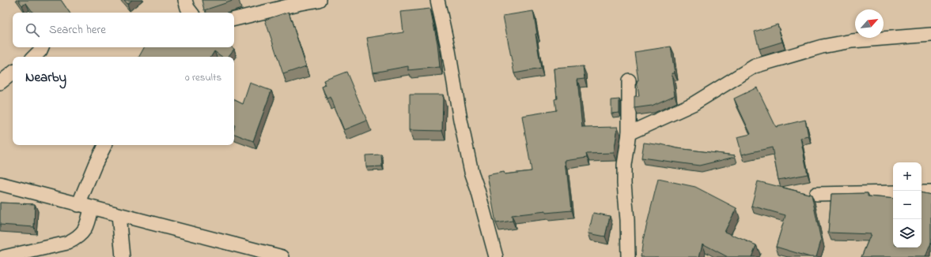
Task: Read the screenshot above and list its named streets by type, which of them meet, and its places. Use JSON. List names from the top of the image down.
{
  "north": "top right",
  "page": {
    "search": "Search here",
    "heading": ["Nearby", "0 results"],
    "map_buttons": ["+", "−"]
  }
}
